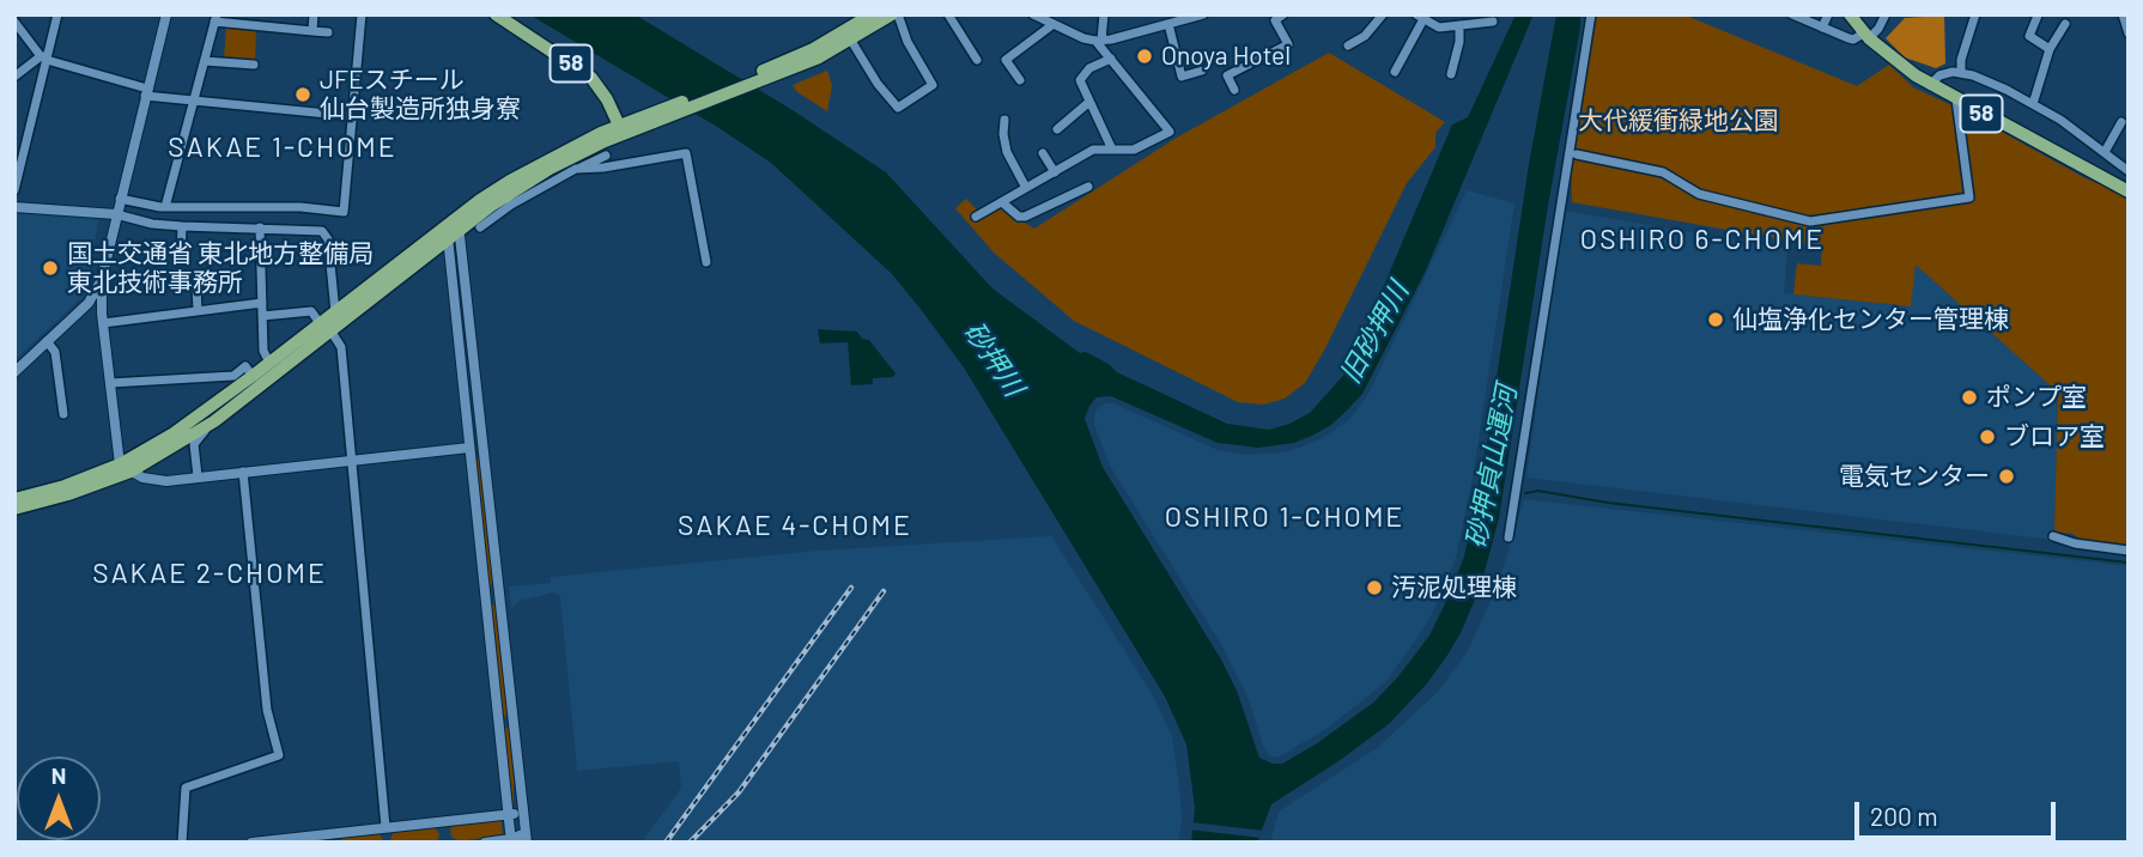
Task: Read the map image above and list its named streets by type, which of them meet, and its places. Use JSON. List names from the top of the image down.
{
  "streets": {
    "main road": ["58"]
  },
  "districts": [
    "SAKAE 1-CHOME",
    "OSHIRO 6-CHOME",
    "OSHIRO 1-CHOME",
    "SAKAE 4-CHOME",
    "SAKAE 2-CHOME"
  ],
  "water": ["旧砂押川", "砂押川", "砂押貞山運河"],
  "parks": ["大代緩衝緑地公園"],
  "places": [
    "Onoya Hotel",
    "JFEスチール 仙台製造所独身寮",
    "国土交通省 東北地方整備局 東北技術事務所",
    "仙塩浄化センター管理棟",
    "ポンプ室",
    "ブロア室",
    "電気センター",
    "汚泥処理棟"
  ],
  "scale_bar": "200 m",
  "north": "top"
}
